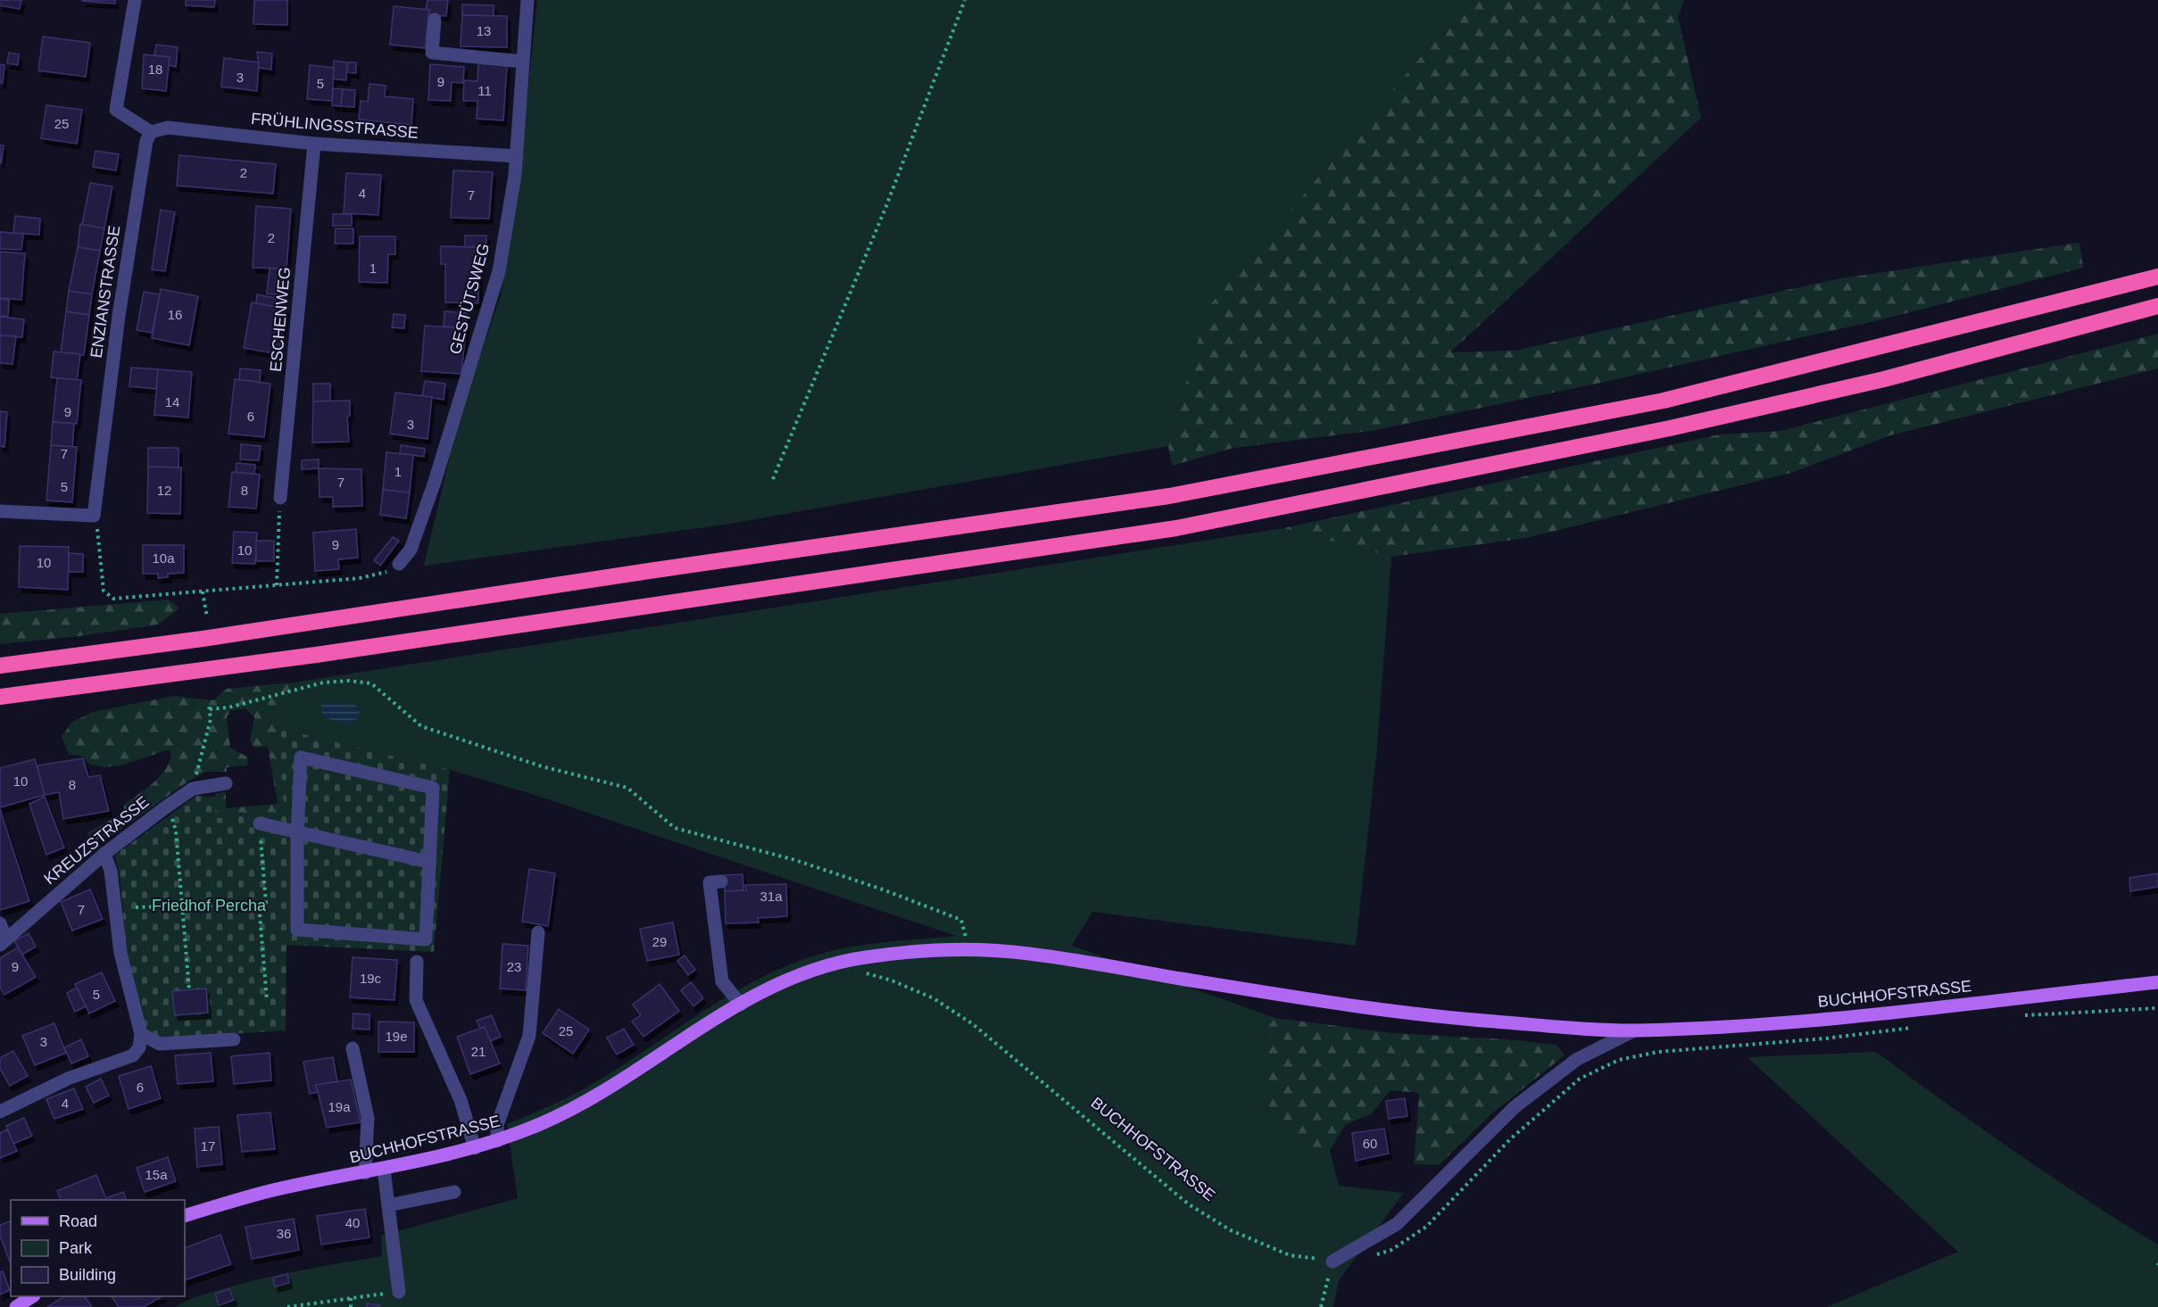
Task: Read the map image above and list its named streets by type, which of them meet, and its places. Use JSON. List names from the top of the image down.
{
  "streets": {
    "main road": ["BUCHHOFSTRASSE"],
    "street": [
      "FRÜHLINGSSTRASSE",
      "ENZIANSTRASSE",
      "GESTÜTSWEG",
      "ESCHENWEG",
      "KREUZSTRASSE"
    ]
  },
  "crossings": [
    ["FRÜHLINGSSTRASSE", "ENZIANSTRASSE"],
    ["FRÜHLINGSSTRASSE", "GESTÜTSWEG"],
    ["FRÜHLINGSSTRASSE", "ESCHENWEG"]
  ],
  "parks": ["Friedhof Percha"],
  "house_numbers": [
    "13",
    "18",
    "3",
    "9",
    "5",
    "11",
    "25",
    "2",
    "4",
    "7",
    "2",
    "1",
    "16",
    "14",
    "9",
    "6",
    "3",
    "7",
    "1",
    "7",
    "5",
    "12",
    "8",
    "9",
    "10",
    "10a",
    "10",
    "10",
    "8",
    "31a",
    "7",
    "29",
    "9",
    "23",
    "19c",
    "5",
    "25",
    "19e",
    "3",
    "21",
    "6",
    "4",
    "19a",
    "60",
    "17",
    "15a",
    "40",
    "36"
  ],
  "legend": ["Road", "Park", "Building"]
}
